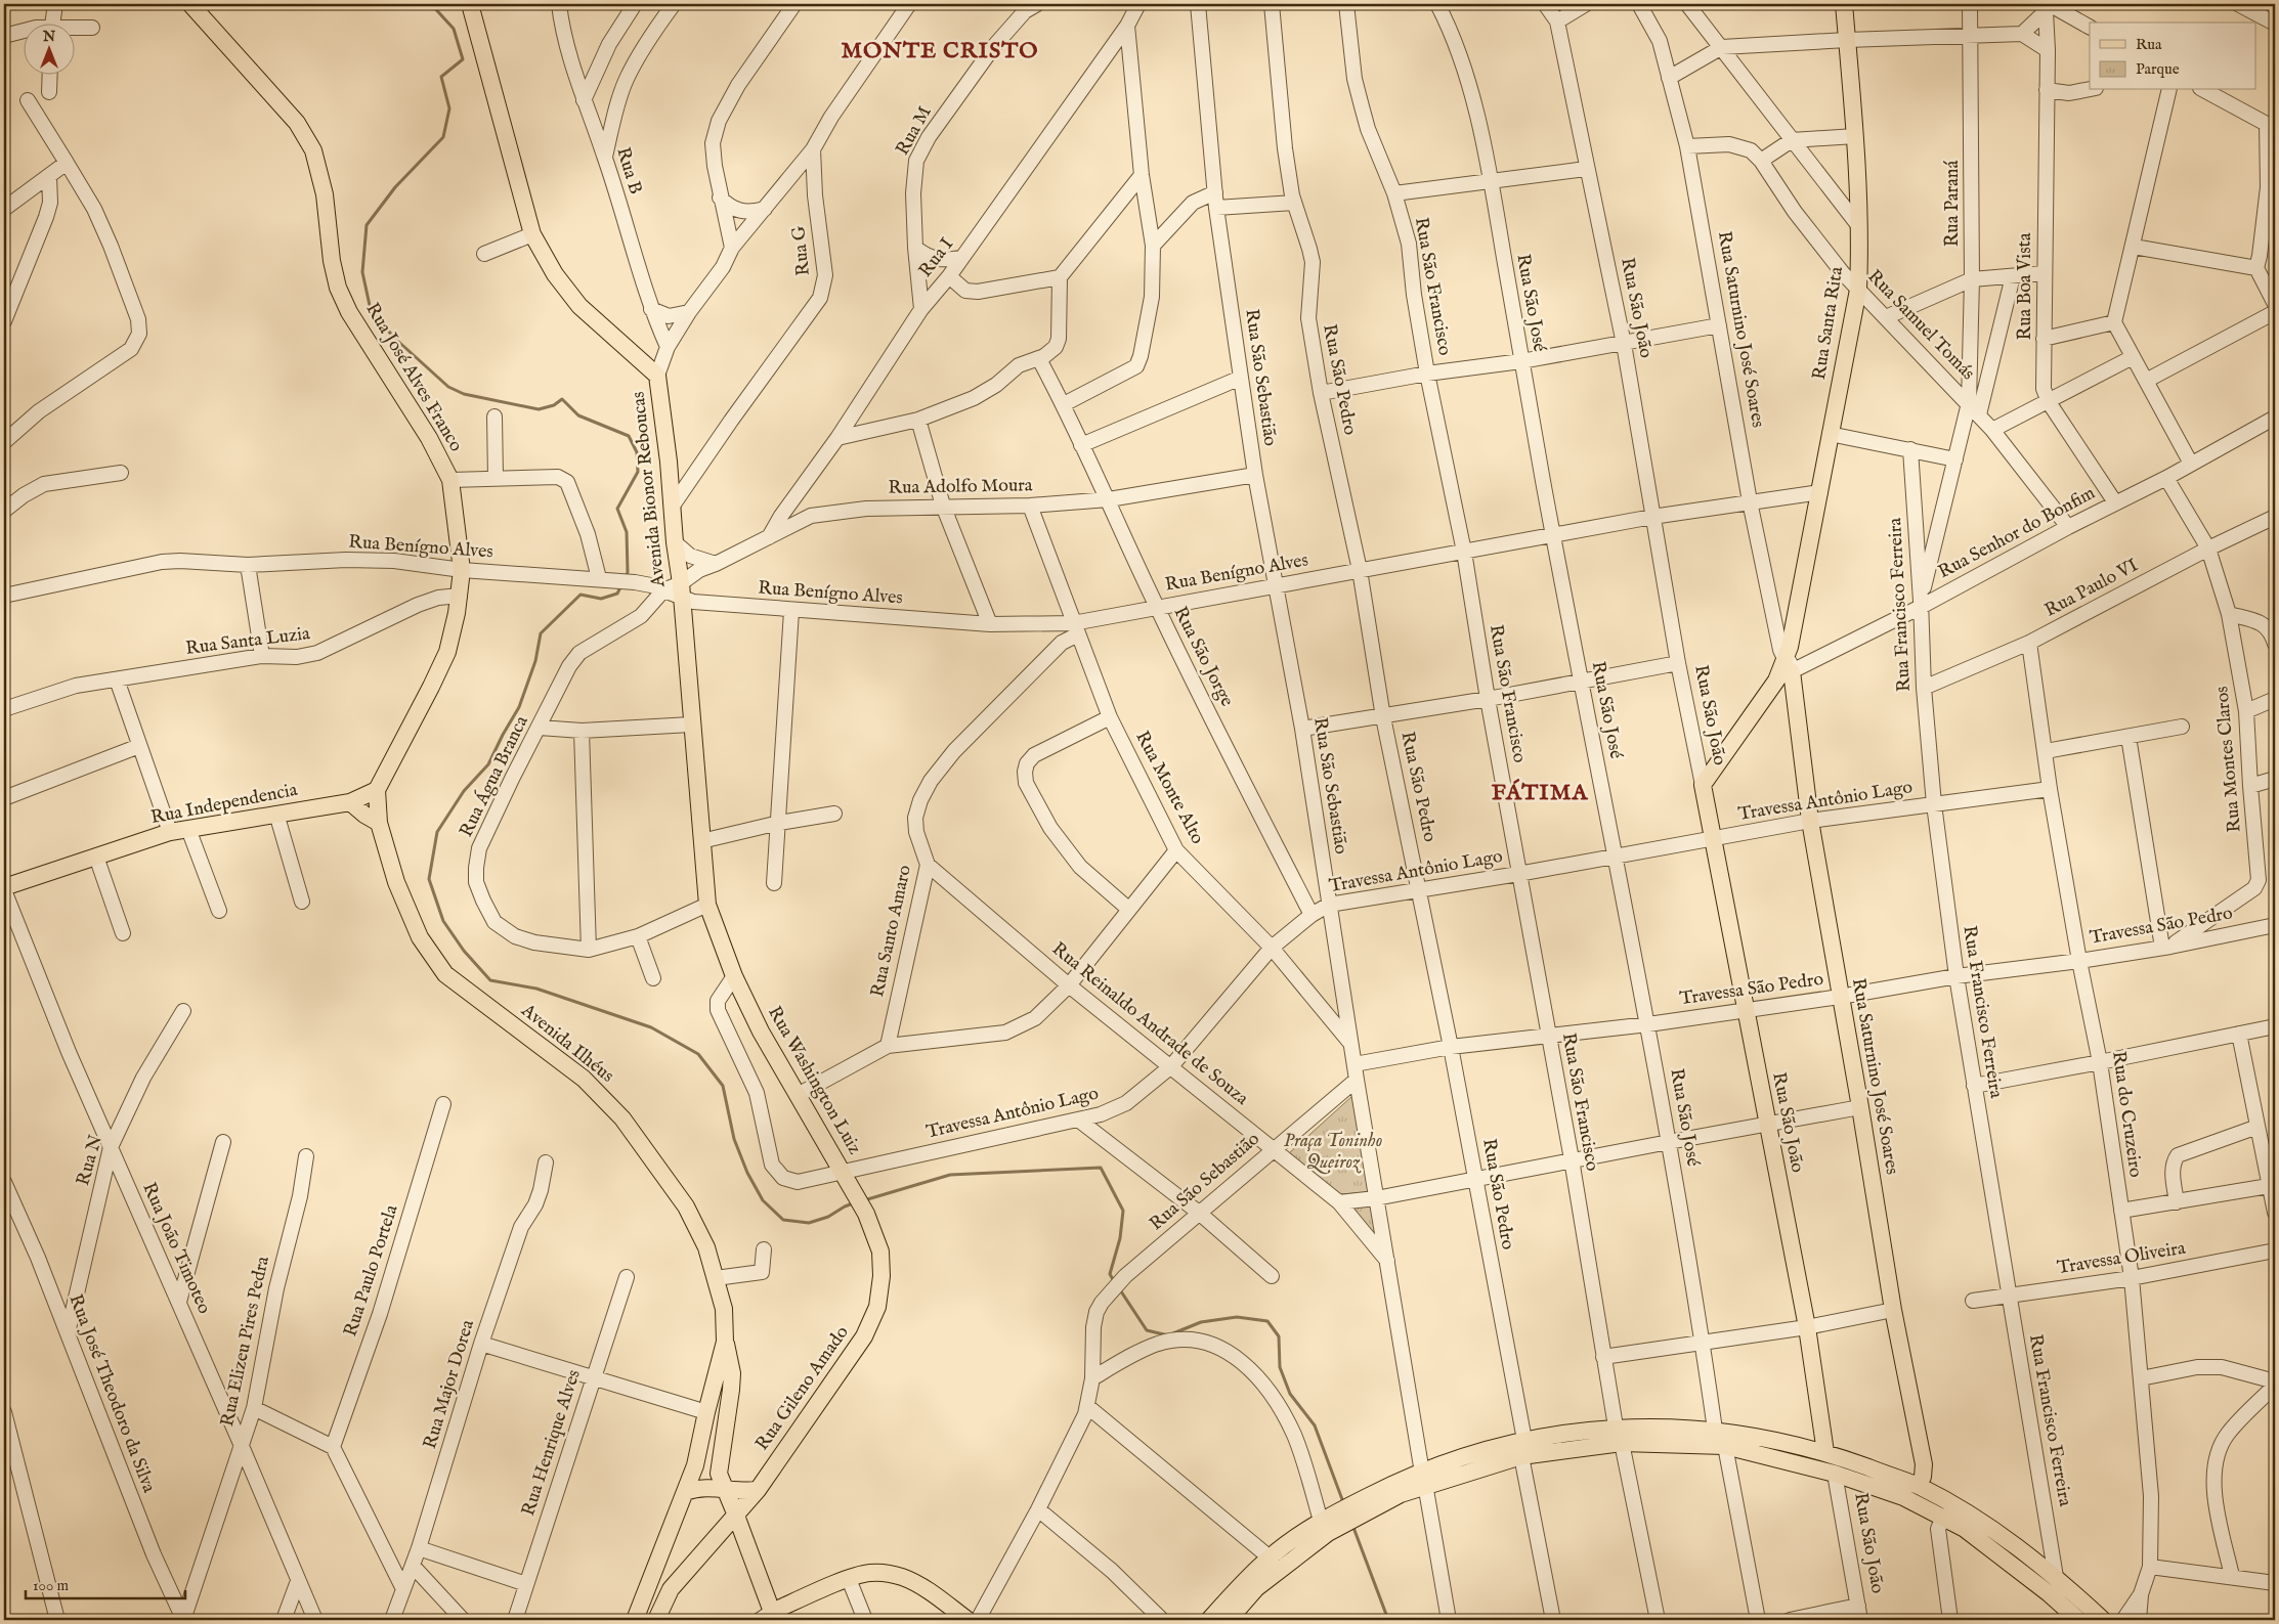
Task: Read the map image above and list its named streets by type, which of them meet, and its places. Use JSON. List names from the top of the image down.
{
  "streets": {
    "main road": [
      "Rua São João",
      "Rua Santa Rita",
      "Rua Saturnino José Soares",
      "Rua José Alves Franco",
      "Avenida Bionor Reboucas",
      "Rua Independencia",
      "Avenida Ilhéus",
      "Rua Washington Luiz",
      "Rua Gileno Amado"
    ],
    "street": [
      "Rua M",
      "Rua B",
      "Rua Paraná",
      "Rua G",
      "Rua I",
      "Rua São Francisco",
      "Rua Boa Vista",
      "Rua São José",
      "Rua Samuel Tomás",
      "Rua São Sebastião",
      "Rua São Pedro",
      "Rua Adolfo Moura",
      "Rua Senhor do Bonfim",
      "Rua Benígno Alves",
      "Rua Paulo VI",
      "Rua Francisco Ferreira",
      "Rua Santa Luzia",
      "Rua São Jorge",
      "Rua Montes Claros",
      "Rua Água Branca",
      "Rua Monte Alto",
      "Travessa Antônio Lago",
      "Travessa São Pedro",
      "Rua Santo Amaro",
      "Rua Reinaldo Andrade de Souza",
      "Rua do Cruzeiro",
      "Rua N",
      "Rua João Timoteo",
      "Travessa Oliveira",
      "Rua Paulo Portela",
      "Rua Elizeu Pires Pedra",
      "Rua Major Dorea",
      "Rua José Theodoro da Silva",
      "Rua Henrique Alves"
    ]
  },
  "crossings": [
    ["Rua M", "Rua I"],
    ["Rua Paraná", "Rua Samuel Tomás"],
    ["Rua Paraná", "Rua Senhor do Bonfim"],
    ["Rua Paraná", "Rua Francisco Ferreira"],
    ["Rua G", "Avenida Bionor Reboucas"],
    ["Rua I", "Rua Adolfo Moura"],
    ["Rua São Francisco", "Rua Benígno Alves"],
    ["Rua São Francisco", "Travessa Antônio Lago"],
    ["Rua São Francisco", "Travessa São Pedro"],
    ["Rua Boa Vista", "Rua Senhor do Bonfim"],
    ["Rua São José", "Rua Benígno Alves"],
    ["Rua São José", "Travessa Antônio Lago"],
    ["Rua São José", "Travessa São Pedro"],
    ["Rua São João", "Rua Santa Rita"],
    ["Rua São João", "Rua Benígno Alves"],
    ["Rua São João", "Travessa Antônio Lago"],
    ["Rua São João", "Travessa São Pedro"],
    ["Rua Santa Rita", "Rua Samuel Tomás"],
    ["Rua Santa Rita", "Rua Saturnino José Soares"],
    ["Rua Santa Rita", "Rua Senhor do Bonfim"],
    ["Rua Santa Rita", "Rua Benígno Alves"],
    ["Rua Samuel Tomás", "Rua Saturnino José Soares"],
    ["Rua Samuel Tomás", "Rua Senhor do Bonfim"],
    ["Rua Saturnino José Soares", "Rua Senhor do Bonfim"],
    ["Rua Saturnino José Soares", "Rua Benígno Alves"],
    ["Rua Saturnino José Soares", "Travessa Antônio Lago"],
    ["Rua Saturnino José Soares", "Travessa São Pedro"],
    ["Rua José Alves Franco", "Rua Benígno Alves"],
    ["Rua José Alves Franco", "Rua Santa Luzia"],
    ["Rua José Alves Franco", "Rua Independencia"],
    ["Rua José Alves Franco", "Avenida Ilhéus"],
    ["Rua São Sebastião", "Rua Adolfo Moura"],
    ["Rua São Sebastião", "Rua Benígno Alves"],
    ["Rua São Sebastião", "Rua Monte Alto"],
    ["Rua São Sebastião", "Travessa Antônio Lago"],
    ["Rua São Sebastião", "Travessa São Pedro"],
    ["Rua São Sebastião", "Rua Reinaldo Andrade de Souza"],
    ["Rua São Pedro", "Rua Benígno Alves"],
    ["Rua São Pedro", "Travessa Antônio Lago"],
    ["Rua São Pedro", "Travessa São Pedro"],
    ["Rua Adolfo Moura", "Avenida Bionor Reboucas"],
    ["Rua Adolfo Moura", "Rua Benígno Alves"],
    ["Rua Adolfo Moura", "Rua São Jorge"],
    ["Rua Adolfo Moura", "Rua Água Branca"],
    ["Rua Adolfo Moura", "Rua Monte Alto"],
    ["Avenida Bionor Reboucas", "Rua Benígno Alves"],
    ["Avenida Bionor Reboucas", "Rua Água Branca"],
    ["Avenida Bionor Reboucas", "Rua Washington Luiz"],
    ["Rua Senhor do Bonfim", "Rua Francisco Ferreira"],
    ["Rua Senhor do Bonfim", "Rua Montes Claros"],
    ["Rua Benígno Alves", "Rua São Jorge"],
    ["Rua Benígno Alves", "Rua Água Branca"],
    ["Rua Benígno Alves", "Rua Monte Alto"],
    ["Rua Benígno Alves", "Rua Santo Amaro"],
    ["Rua Paulo VI", "Rua Francisco Ferreira"],
    ["Rua Paulo VI", "Rua Montes Claros"],
    ["Rua Paulo VI", "Rua do Cruzeiro"],
    ["Rua Francisco Ferreira", "Travessa Antônio Lago"],
    ["Rua Francisco Ferreira", "Travessa São Pedro"],
    ["Rua Francisco Ferreira", "Travessa Oliveira"],
    ["Rua São Jorge", "Travessa Antônio Lago"],
    ["Rua Montes Claros", "Travessa São Pedro"],
    ["Rua Água Branca", "Rua Washington Luiz"],
    ["Rua Monte Alto", "Travessa Antônio Lago"],
    ["Rua Monte Alto", "Rua Santo Amaro"],
    ["Travessa Antônio Lago", "Rua Reinaldo Andrade de Souza"],
    ["Travessa Antônio Lago", "Rua Washington Luiz"],
    ["Travessa Antônio Lago", "Rua do Cruzeiro"],
    ["Rua Independencia", "Avenida Ilhéus"],
    ["Rua Independencia", "Rua João Timoteo"],
    ["Travessa São Pedro", "Rua do Cruzeiro"],
    ["Rua Santo Amaro", "Rua Reinaldo Andrade de Souza"],
    ["Avenida Ilhéus", "Rua Gileno Amado"],
    ["Rua Washington Luiz", "Rua Gileno Amado"],
    ["Rua do Cruzeiro", "Travessa Oliveira"],
    ["Rua N", "Rua João Timoteo"],
    ["Rua N", "Rua José Theodoro da Silva"],
    ["Rua João Timoteo", "Rua Elizeu Pires Pedra"],
    ["Rua Elizeu Pires Pedra", "Rua José Theodoro da Silva"]
  ],
  "districts": ["MONTE CRISTO", "FÁTIMA"],
  "parks": ["Praça Toninho Queiroz"],
  "legend": ["Rua", "Parque"],
  "scale_bar": "100 m",
  "north": "top"
}
